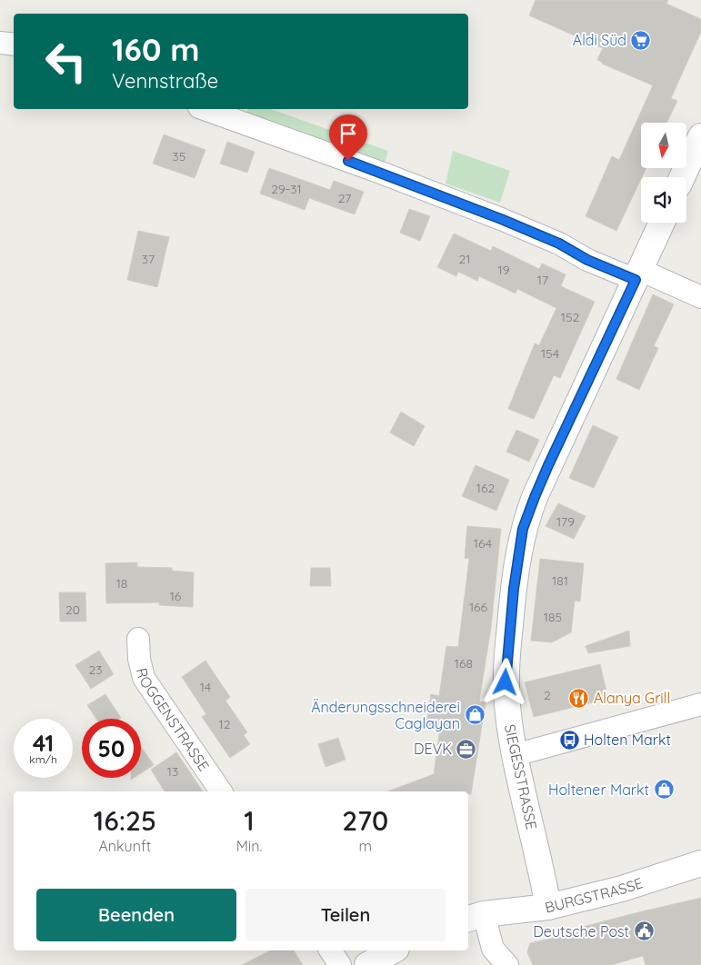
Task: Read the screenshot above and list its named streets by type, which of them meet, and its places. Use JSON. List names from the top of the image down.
{
  "streets": {
    "main road": ["SIEGESSTRASSE", "BURGSTRASSE"],
    "street": ["ROGGENSTRASSE"]
  },
  "crossings": [
    ["SIEGESSTRASSE", "BURGSTRASSE"]
  ],
  "places": {
    "supermarket": ["Aldi Süd"],
    "restaurant": ["Alanya Grill"],
    "shop": ["Änderungsschneiderei Caglayan", "Holtener Markt"],
    "bus stop": ["Holten Markt"],
    "office": ["DEVK"],
    "public building": ["Deutsche Post"]
  },
  "house_numbers": [
    "35",
    "29-31",
    "27",
    "37",
    "21",
    "19",
    "17",
    "152",
    "154",
    "162",
    "179",
    "164",
    "181",
    "18",
    "16",
    "166",
    "20",
    "185",
    "168",
    "23",
    "14",
    "2",
    "12",
    "13"
  ],
  "north": "bottom",
  "page": {
    "turn": ["160 m", "Vennstraße"],
    "speed": "41 km/h",
    "limit": "50",
    "eta": [
      "16:25",
      "Ankunft",
      "1",
      "Min.",
      "270",
      "m"
    ],
    "buttons": ["Beenden", "Teilen"]
  }
}
